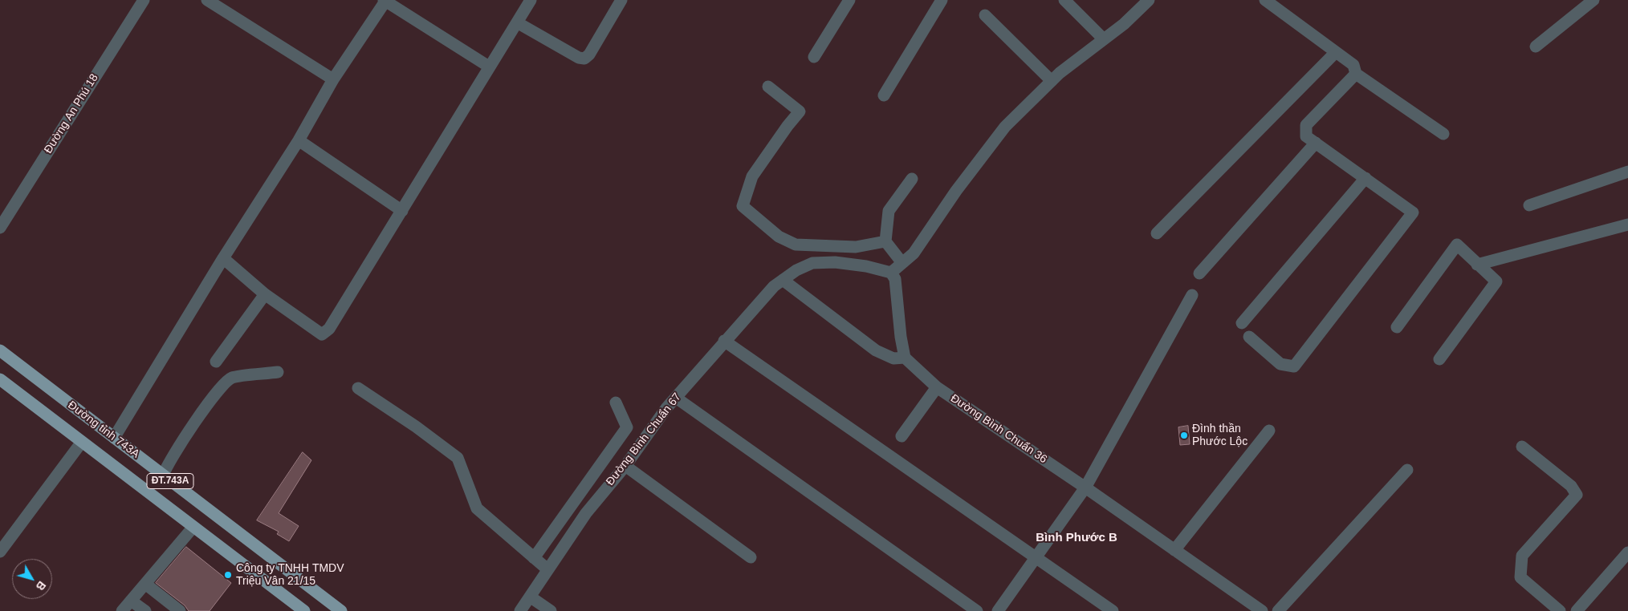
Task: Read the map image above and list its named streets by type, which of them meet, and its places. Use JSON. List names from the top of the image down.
{
  "streets": {
    "main road": ["Đường tỉnh 743A", "ĐT.743A"],
    "street": ["Đường An Phú 18", "Đường Bình Chuẩn 36", "Đường Bình Chuẩn 67"]
  },
  "districts": ["Bình Phước B"],
  "places": ["Đình thần Phước Lộc", "Công ty TNHH TMDV Triệu Vân 21/15"],
  "north": "bottom right"
}
